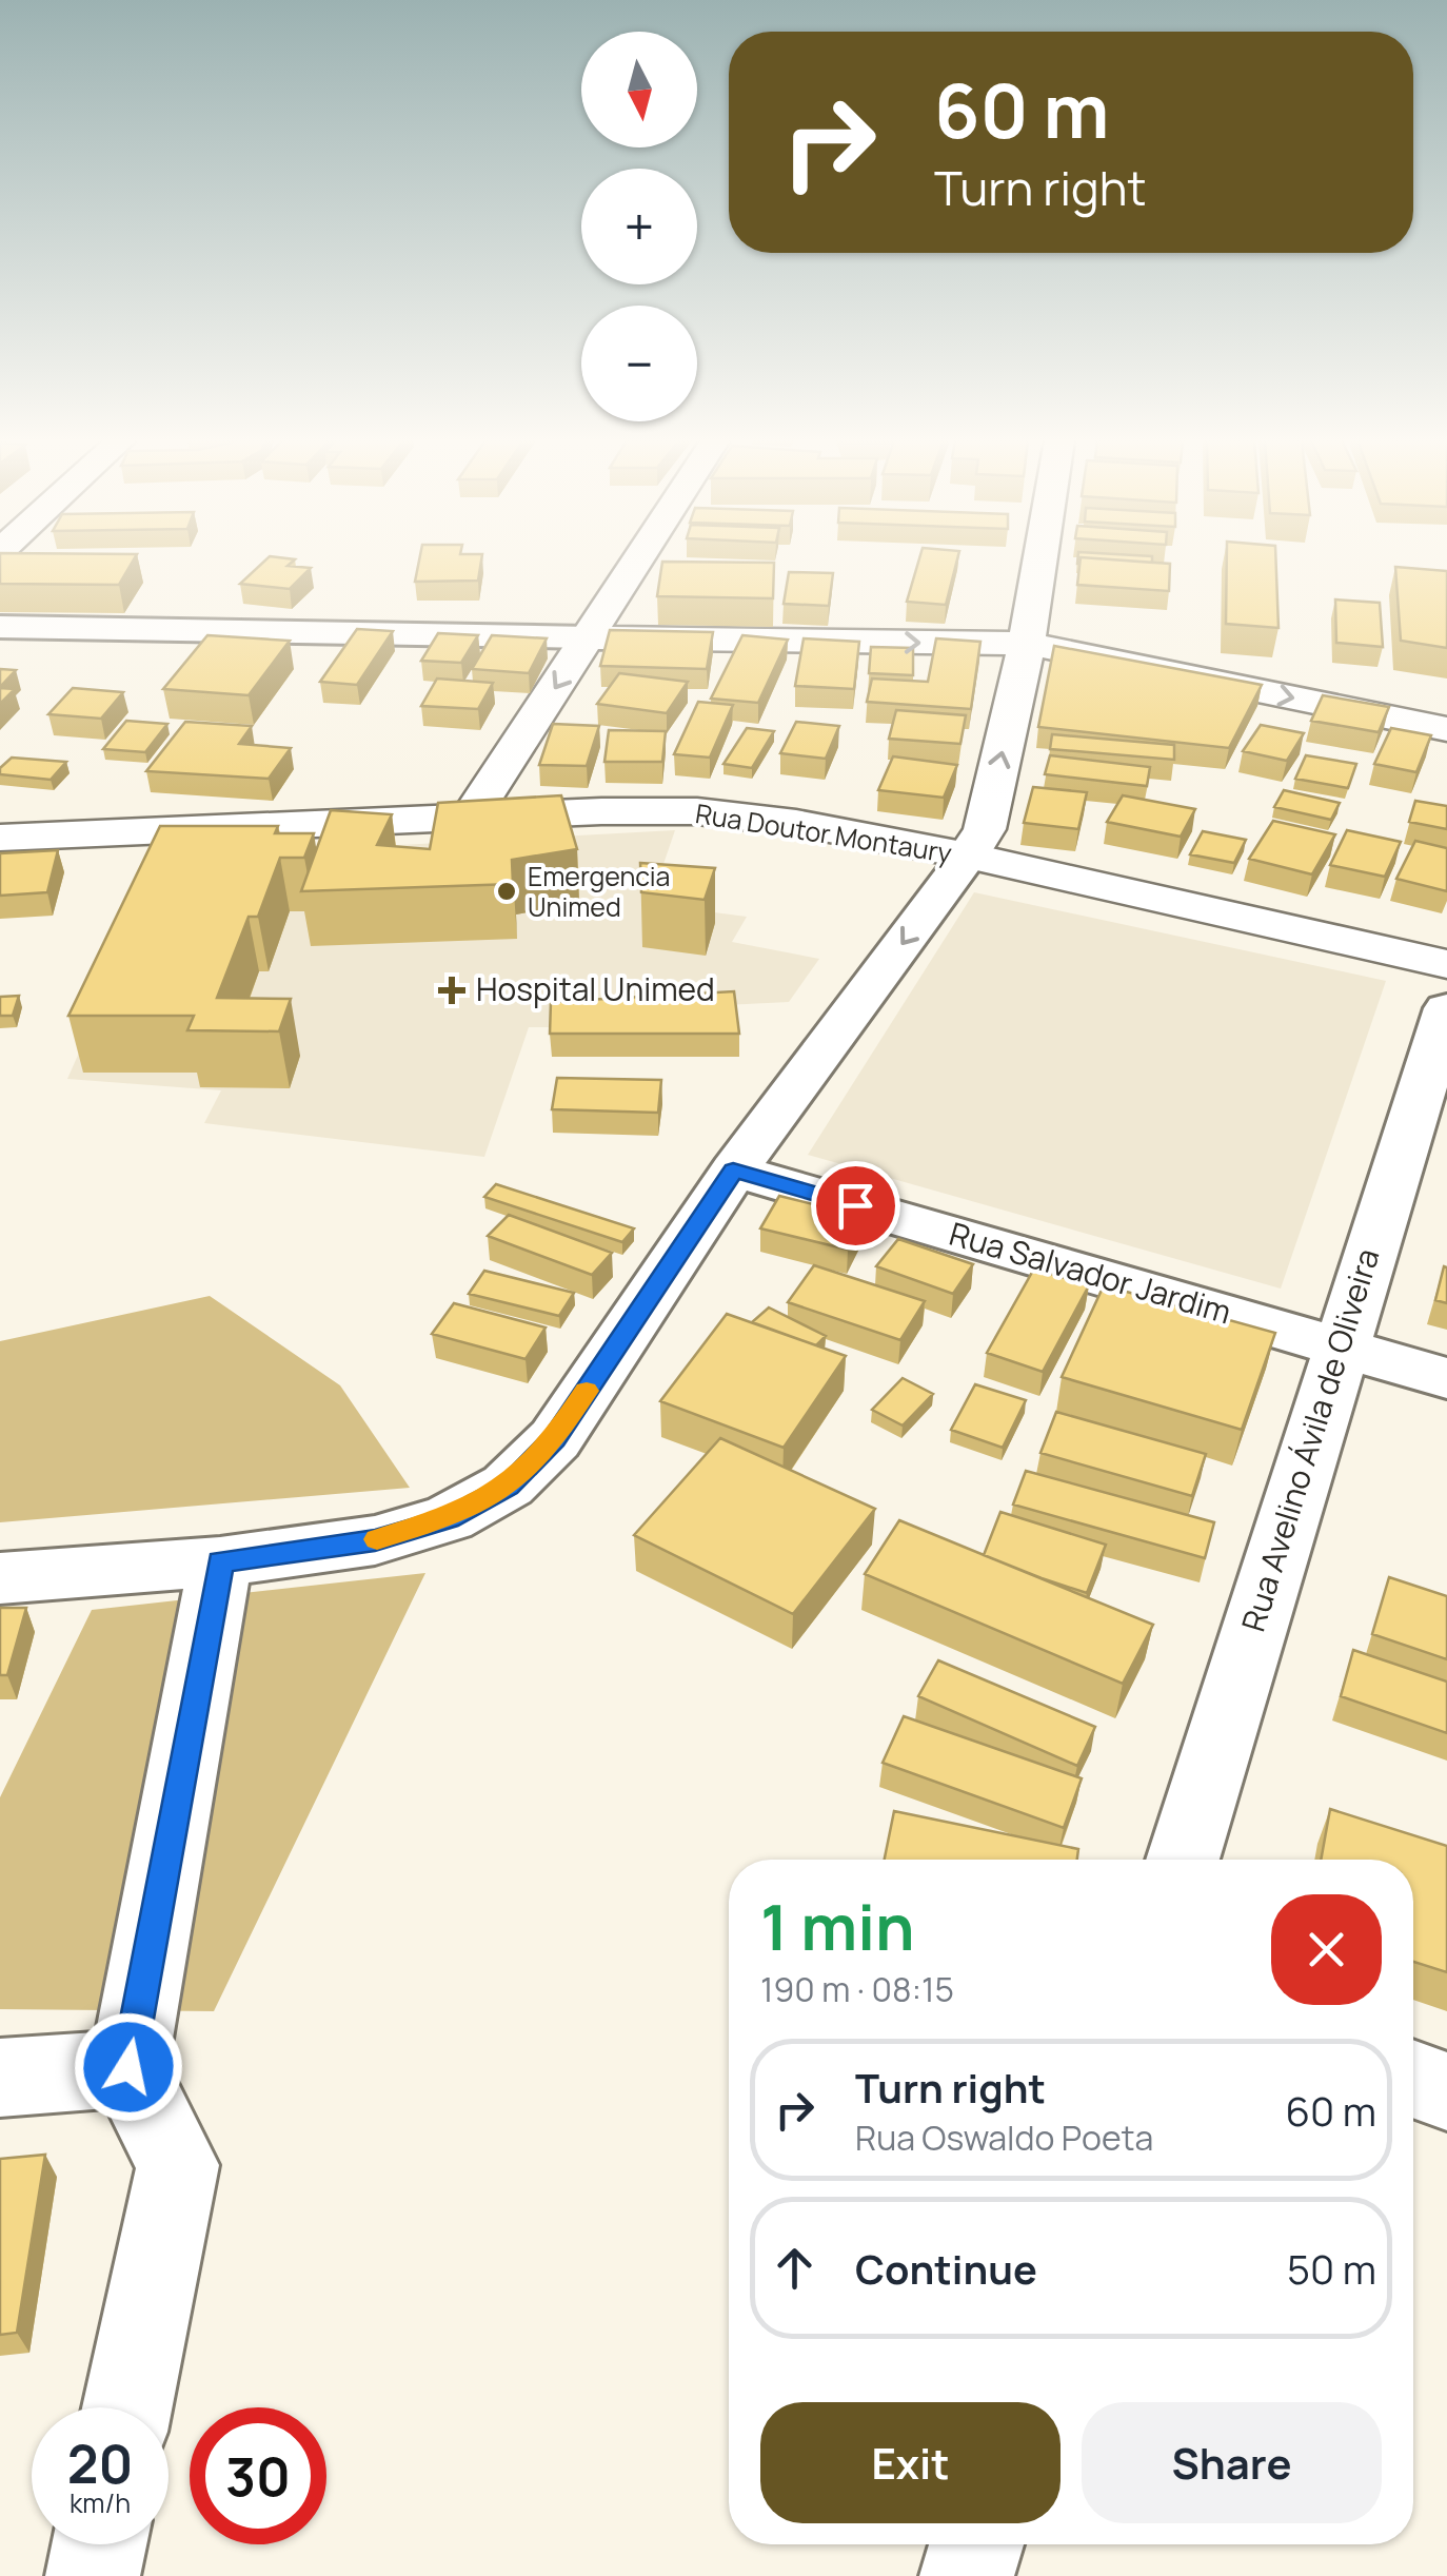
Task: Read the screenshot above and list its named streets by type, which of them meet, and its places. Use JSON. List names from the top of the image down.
{
  "streets": {
    "street": ["Rua Doutor Montaury", "Rua Salvador Jardim", "Rua Avelino Ávila de Oliveira"]
  },
  "crossings": [
    ["Rua Salvador Jardim", "Rua Avelino Ávila de Oliveira"]
  ],
  "places": {
    "other": ["Emergencia Unimed"],
    "health": ["Hospital Unimed"]
  },
  "north": "bottom",
  "page": {
    "map_buttons": ["+", "−"],
    "turn": ["60 m", "Turn right"],
    "heading": ["1 min", "190 m · 08:15"],
    "list": [
      {
        "name": "Turn right",
        "note": "Rua Oswaldo Poeta",
        "value": "60 m"
      },
      {
        "name": "Continue",
        "value": "50 m"
      }
    ],
    "buttons": ["Exit", "Share"],
    "speed": "20 km/h",
    "limit": "30"
  }
}
